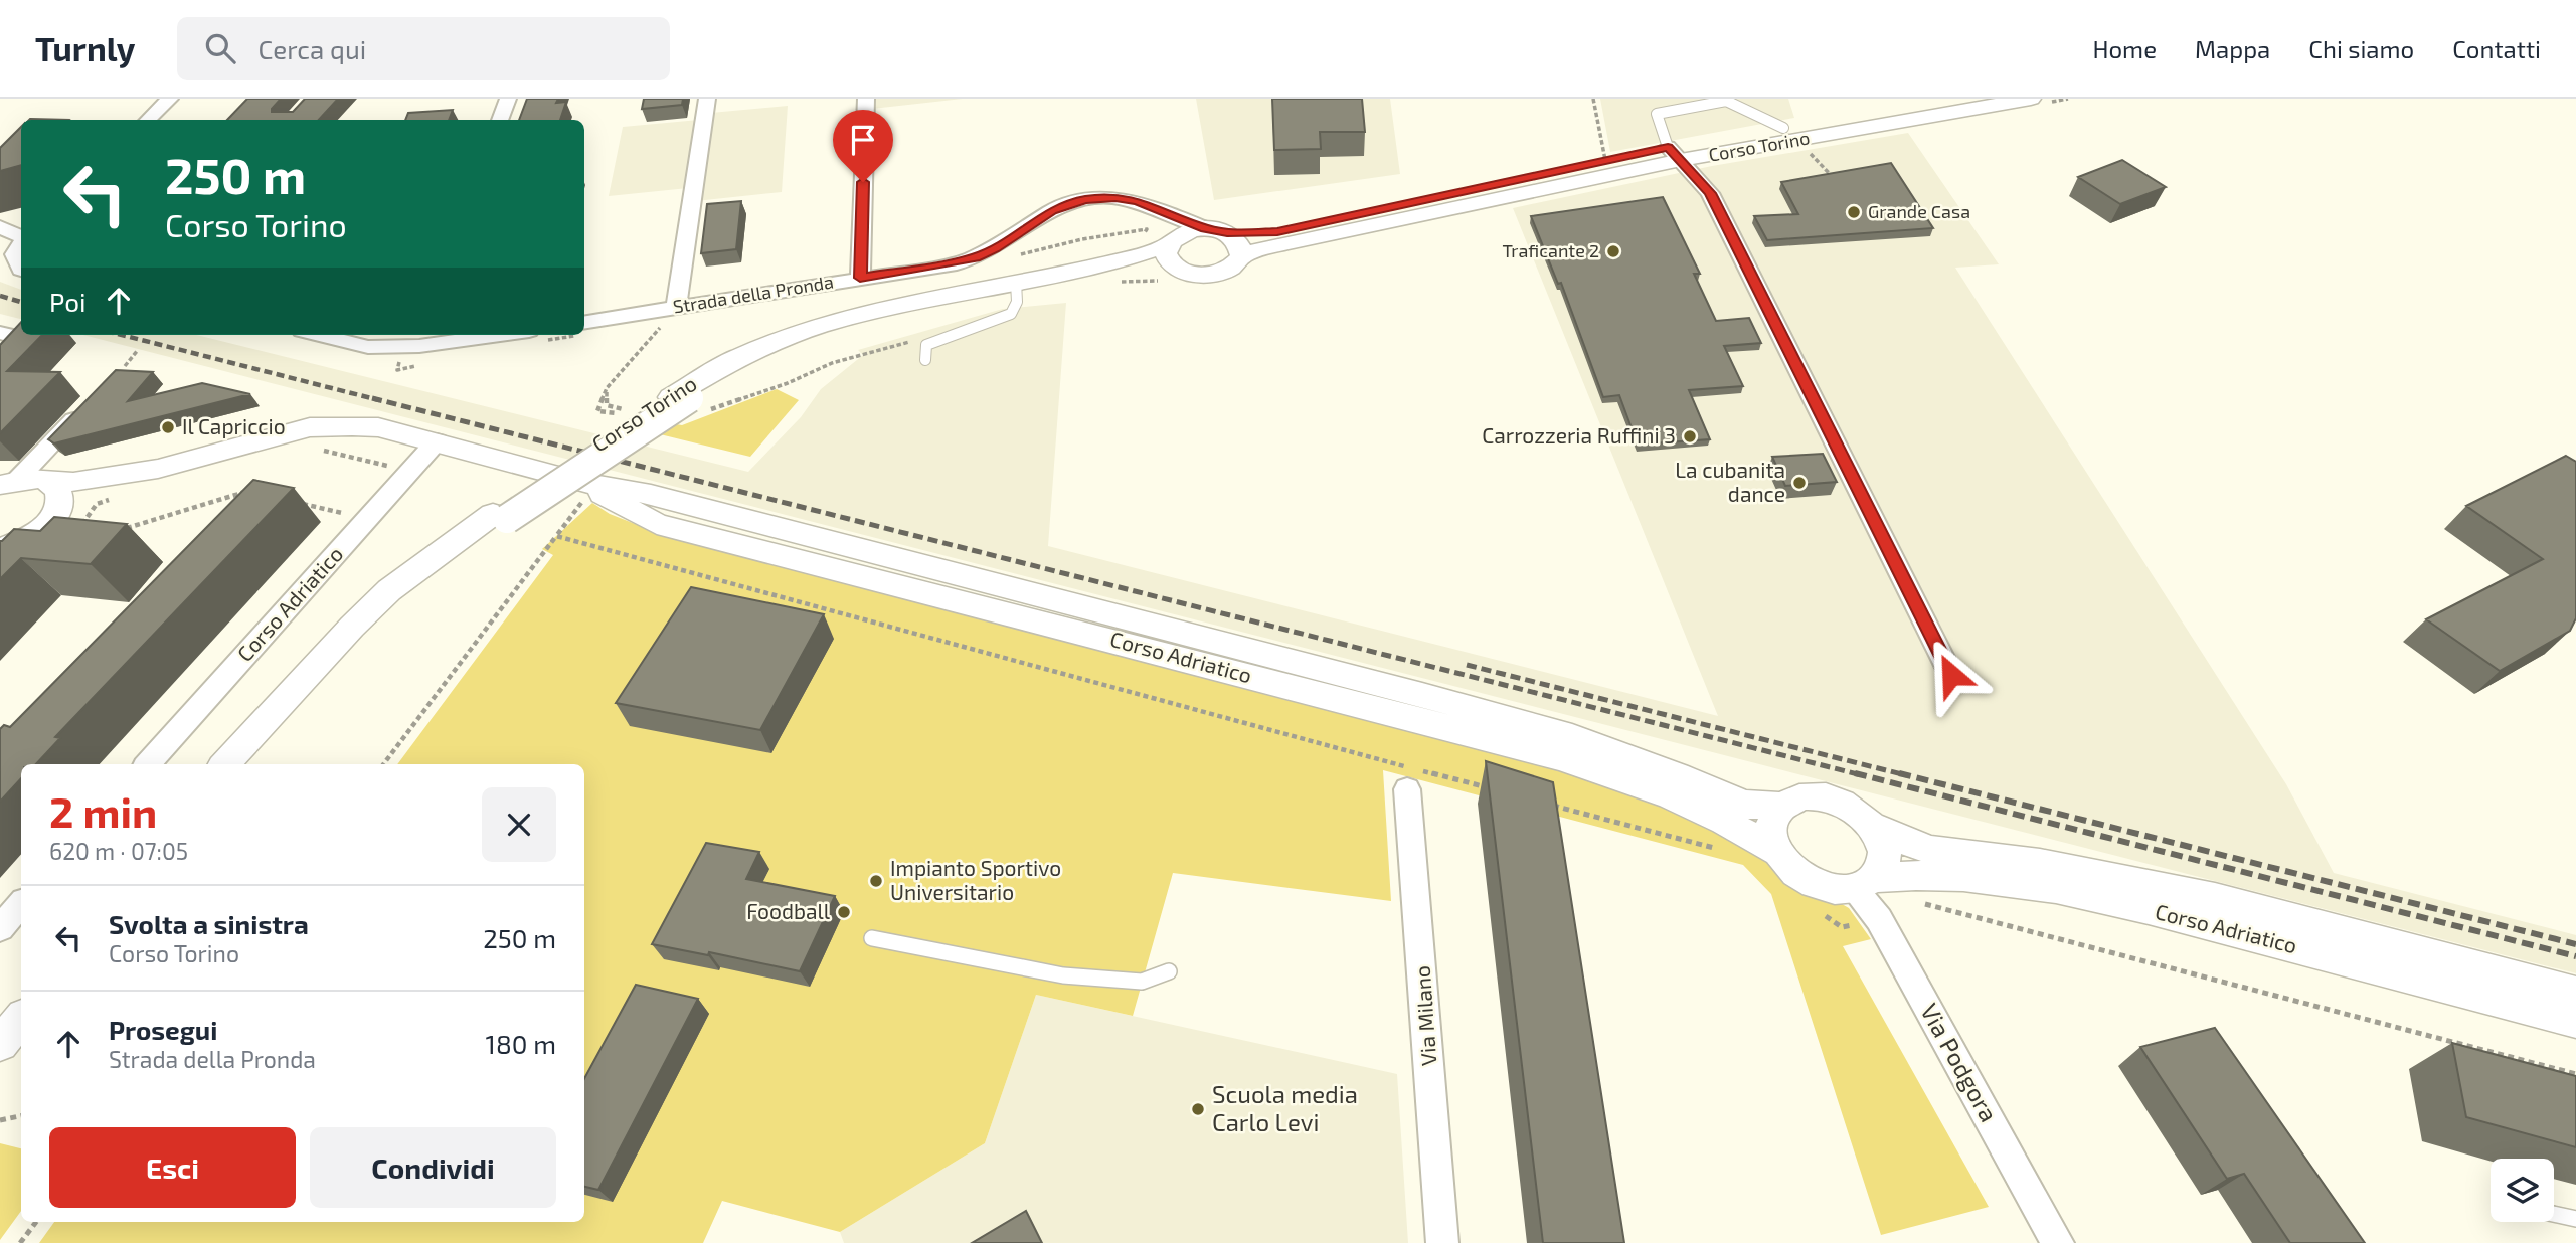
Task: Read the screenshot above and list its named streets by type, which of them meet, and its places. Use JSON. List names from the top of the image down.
{
  "streets": {
    "street": [
      "Corso Torino",
      "Strada della Pronda",
      "Corso Adriatico",
      "Via Milano",
      "Via Podgora"
    ]
  },
  "crossings": [
    ["Corso Torino", "Strada della Pronda"],
    ["Corso Adriatico", "Via Podgora"]
  ],
  "places": [
    "Grande Casa",
    "Traficante 2",
    "Il Capriccio",
    "Carrozzeria Ruffini 3",
    "La cubanita dance",
    "Impianto Sportivo Universitario",
    "Foodball",
    "Scuola media Carlo Levi"
  ],
  "page": {
    "header": "Turnly",
    "search": "Cerca qui",
    "nav": [
      "Home",
      "Mappa",
      "Chi siamo",
      "Contatti"
    ],
    "turn": ["250 m", "Corso Torino"],
    "then": "Poi",
    "heading": ["2 min", "620 m · 07:05"],
    "list": [
      {
        "name": "Svolta a sinistra",
        "note": "Corso Torino",
        "value": "250 m"
      },
      {
        "name": "Prosegui",
        "note": "Strada della Pronda",
        "value": "180 m"
      }
    ],
    "buttons": ["Esci", "Condividi"]
  }
}
